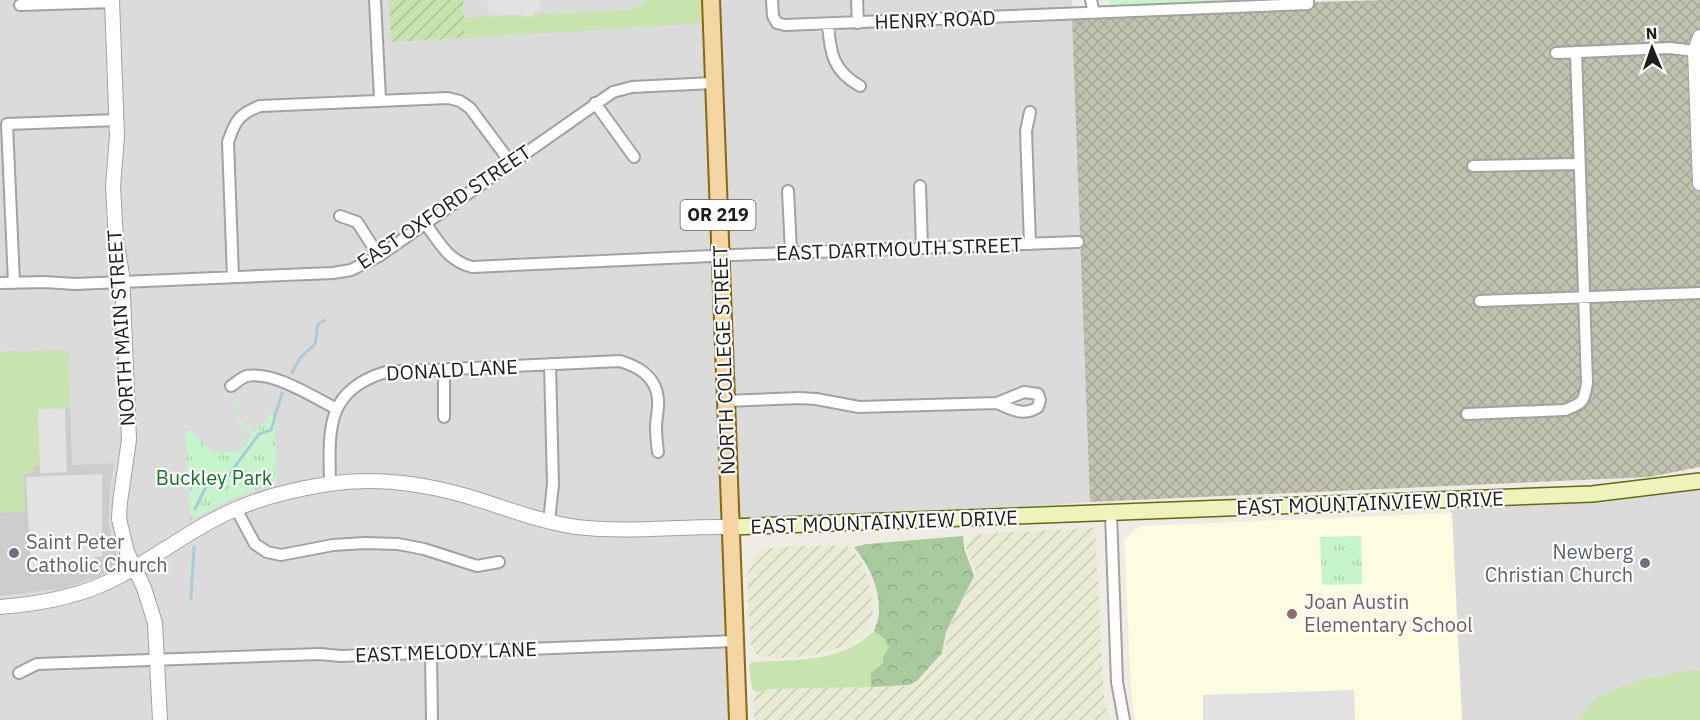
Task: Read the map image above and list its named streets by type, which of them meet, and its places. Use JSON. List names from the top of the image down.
{
  "streets": {
    "main road": ["OR 219", "NORTH COLLEGE STREET", "EAST MOUNTAINVIEW DRIVE"],
    "street": [
      "HENRY ROAD",
      "EAST OXFORD STREET",
      "EAST DARTMOUTH STREET",
      "NORTH MAIN STREET",
      "DONALD LANE",
      "EAST MELODY LANE"
    ]
  },
  "crossings": [
    ["EAST OXFORD STREET", "EAST DARTMOUTH STREET"],
    ["EAST OXFORD STREET", "NORTH MAIN STREET"],
    ["EAST OXFORD STREET", "NORTH COLLEGE STREET"],
    ["EAST DARTMOUTH STREET", "NORTH COLLEGE STREET"],
    ["NORTH MAIN STREET", "EAST MOUNTAINVIEW DRIVE"],
    ["NORTH MAIN STREET", "EAST MELODY LANE"],
    ["NORTH COLLEGE STREET", "EAST MOUNTAINVIEW DRIVE"],
    ["NORTH COLLEGE STREET", "EAST MELODY LANE"],
    ["DONALD LANE", "EAST MOUNTAINVIEW DRIVE"]
  ],
  "parks": ["Buckley Park"],
  "places": ["Saint Peter Catholic Church", "Newberg Christian Church", "Joan Austin Elementary School"],
  "north": "top"
}
